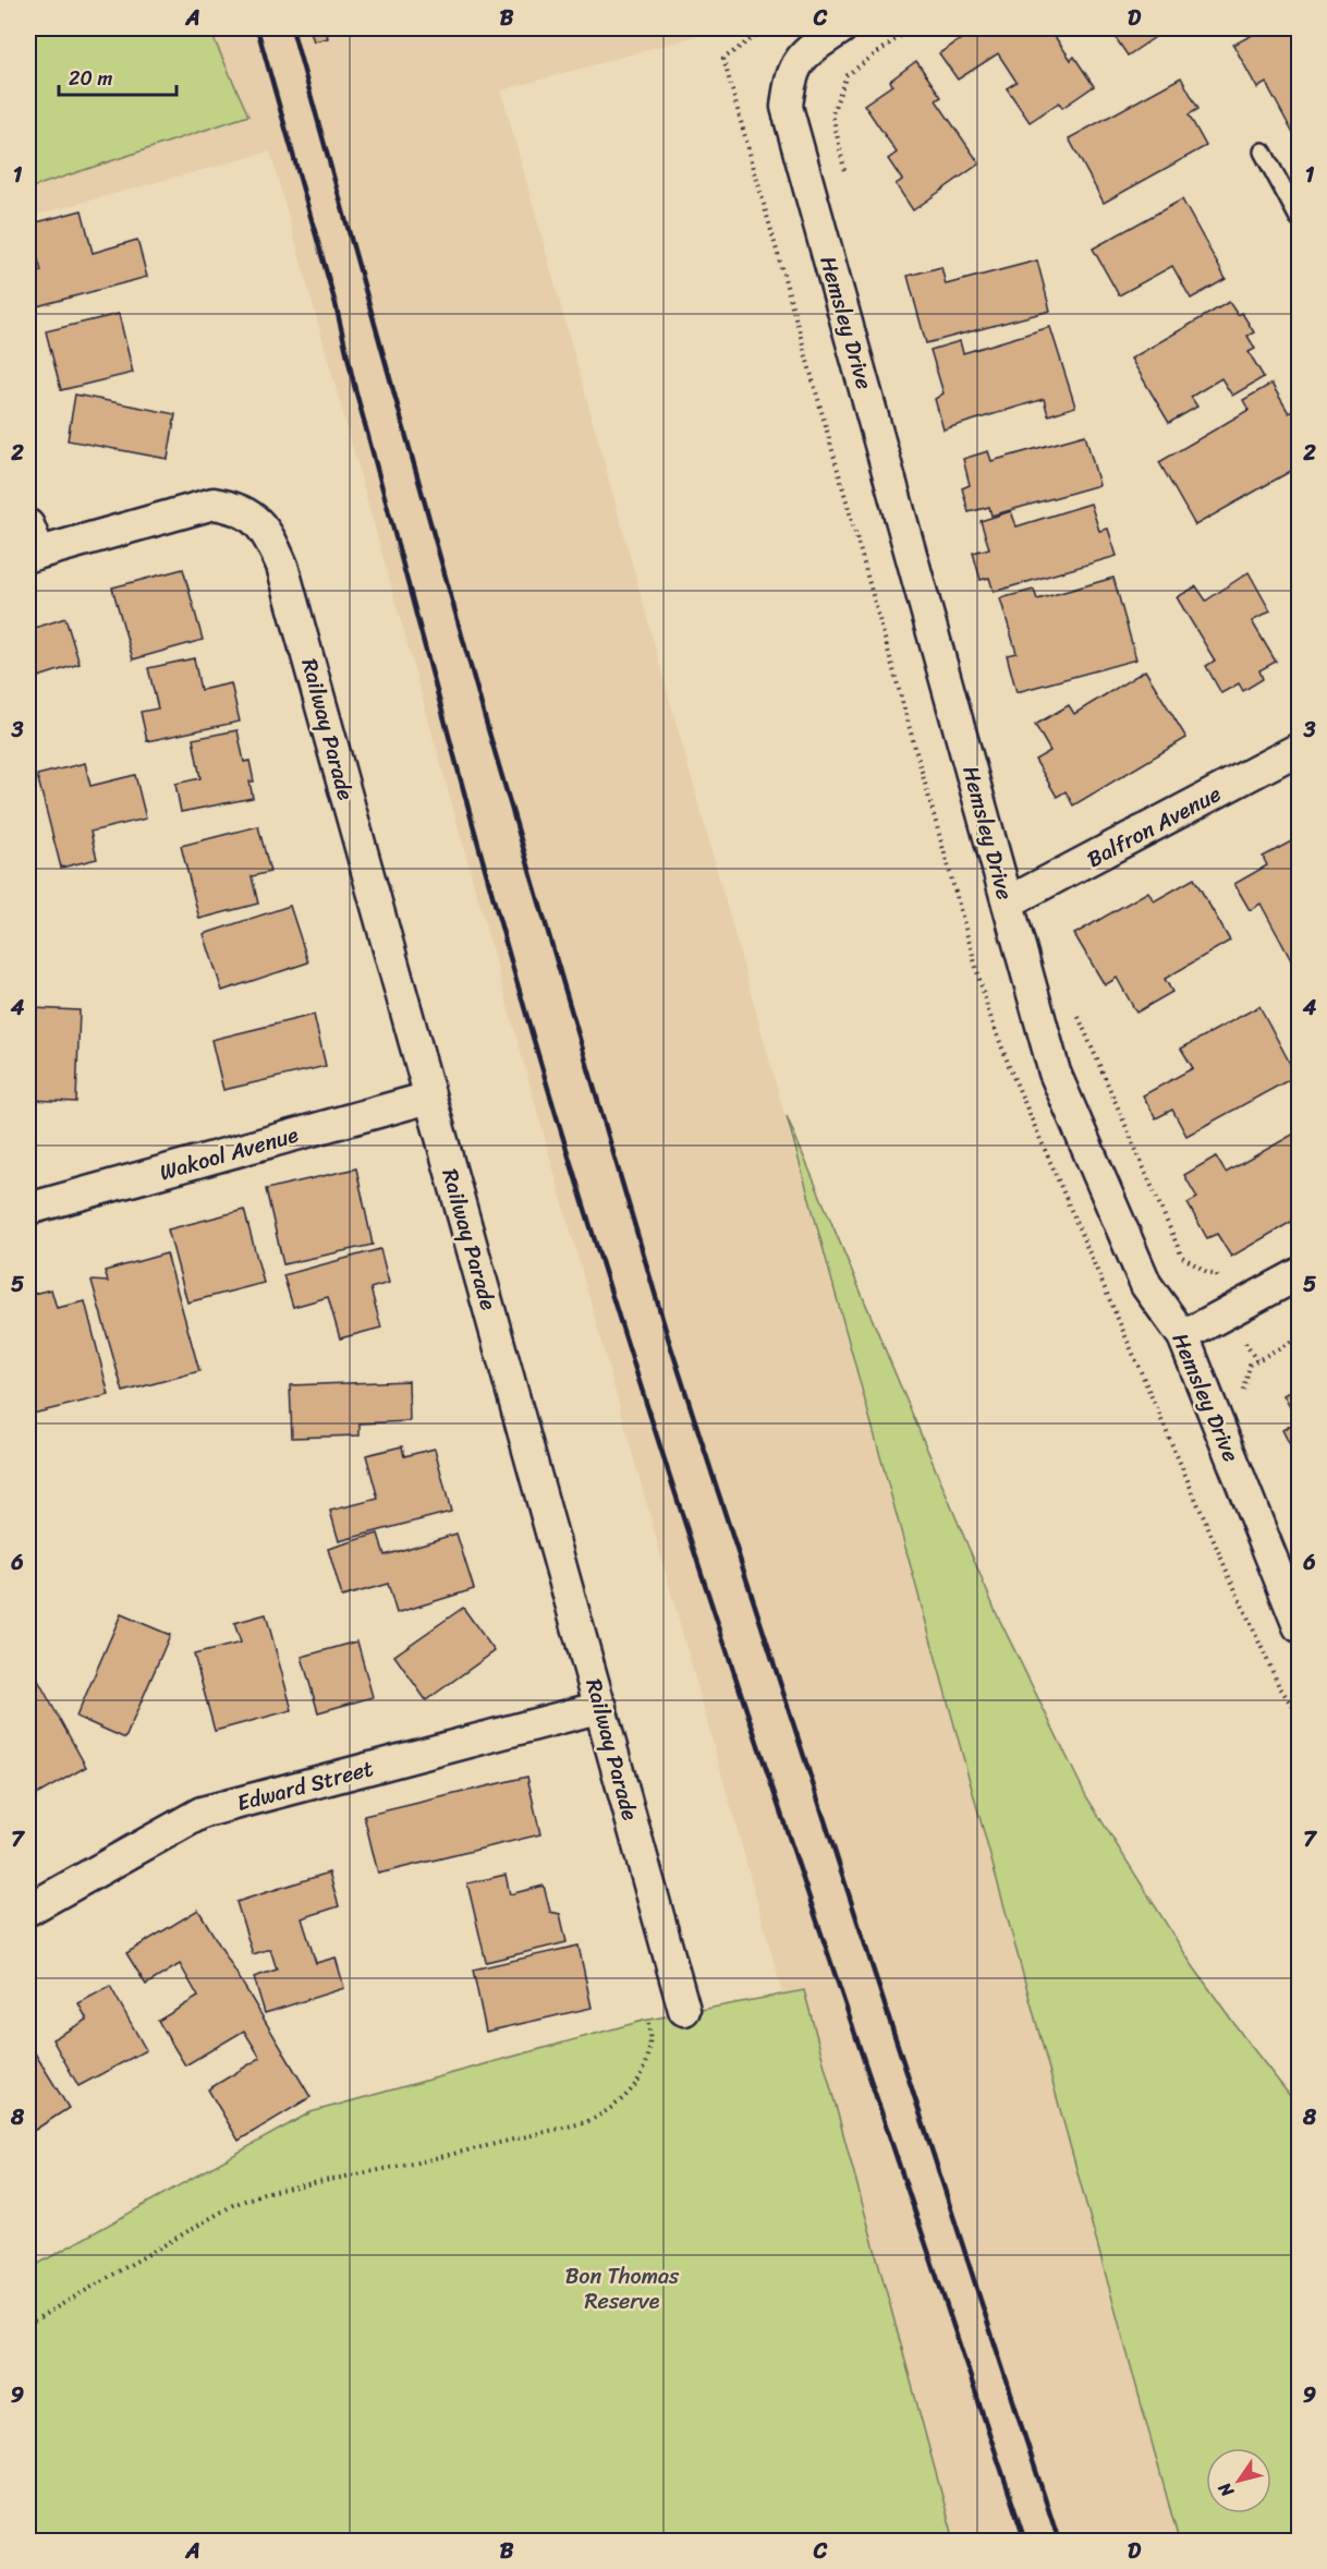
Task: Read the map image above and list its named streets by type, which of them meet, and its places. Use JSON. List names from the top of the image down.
{
  "streets": {
    "street": [
      "Hemsley Drive",
      "Railway Parade",
      "Balfron Avenue",
      "Wakool Avenue",
      "Edward Street"
    ]
  },
  "crossings": [
    ["Hemsley Drive", "Balfron Avenue"],
    ["Railway Parade", "Wakool Avenue"],
    ["Railway Parade", "Edward Street"]
  ],
  "parks": ["Bon Thomas Reserve"],
  "scale_bar": "20 m",
  "north": "bottom left",
  "grid": {
    "columns": [
      "A",
      "B",
      "C",
      "D"
    ],
    "rows": [
      "1",
      "2",
      "3",
      "4",
      "5",
      "6",
      "7",
      "8",
      "9"
    ]
  }
}
